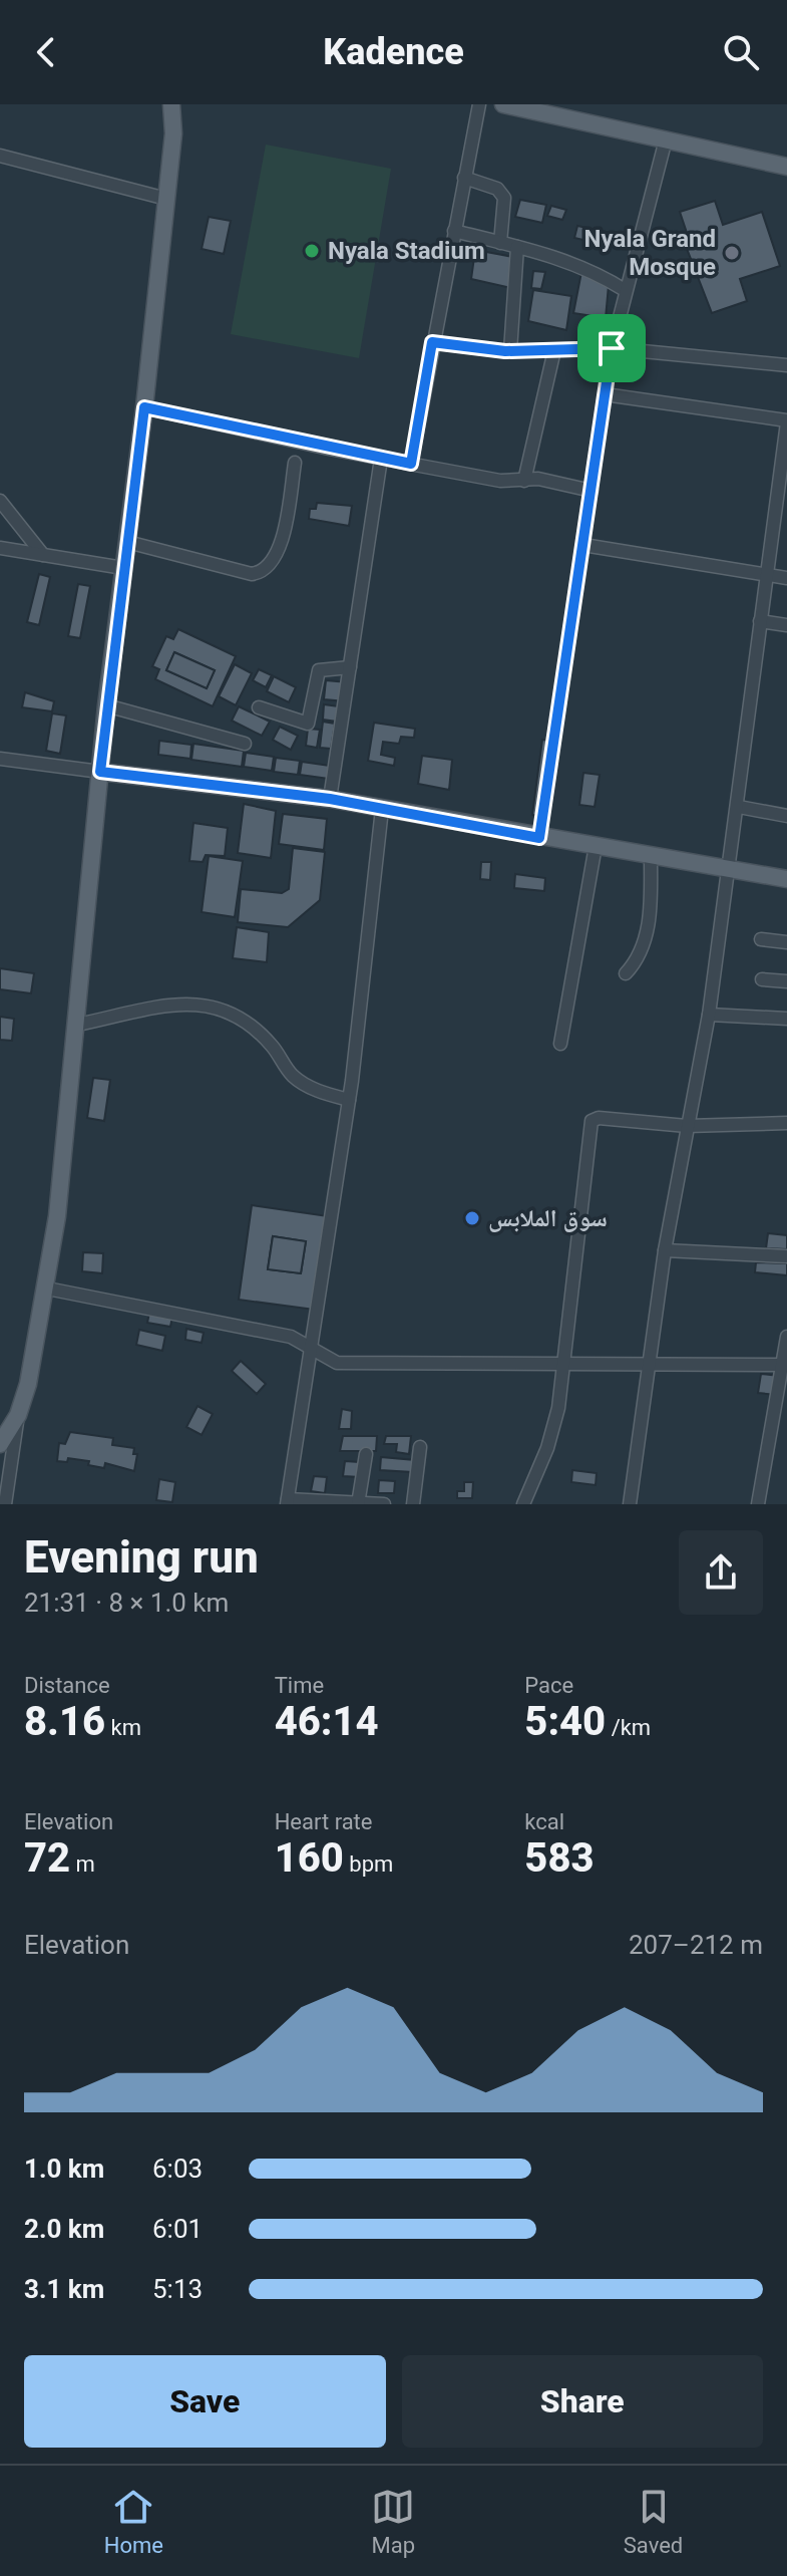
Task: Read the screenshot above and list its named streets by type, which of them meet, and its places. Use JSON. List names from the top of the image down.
{
  "places": ["Nyala Stadium", "Nyala Grand Mosque", "سوق الملابس"],
  "page": {
    "header": "Kadence",
    "heading": ["Evening run", "21:31 · 8 × 1.0 km"],
    "stats": [
      ["Distance", "8.16 km"],
      ["Time", "46:14"],
      ["Pace", "5:40 /km"],
      ["Elevation", "72 m"],
      ["Heart rate", "160 bpm"],
      ["kcal", "583"]
    ],
    "chart": ["Elevation", "207–212 m"],
    "list": [
      {
        "name": "1.0 km",
        "note": "6:03"
      },
      {
        "name": "2.0 km",
        "note": "6:01"
      },
      {
        "name": "3.1 km",
        "note": "5:13"
      }
    ],
    "buttons": ["Save", "Share"],
    "tabs": ["Home", "Map", "Saved"]
  }
}
